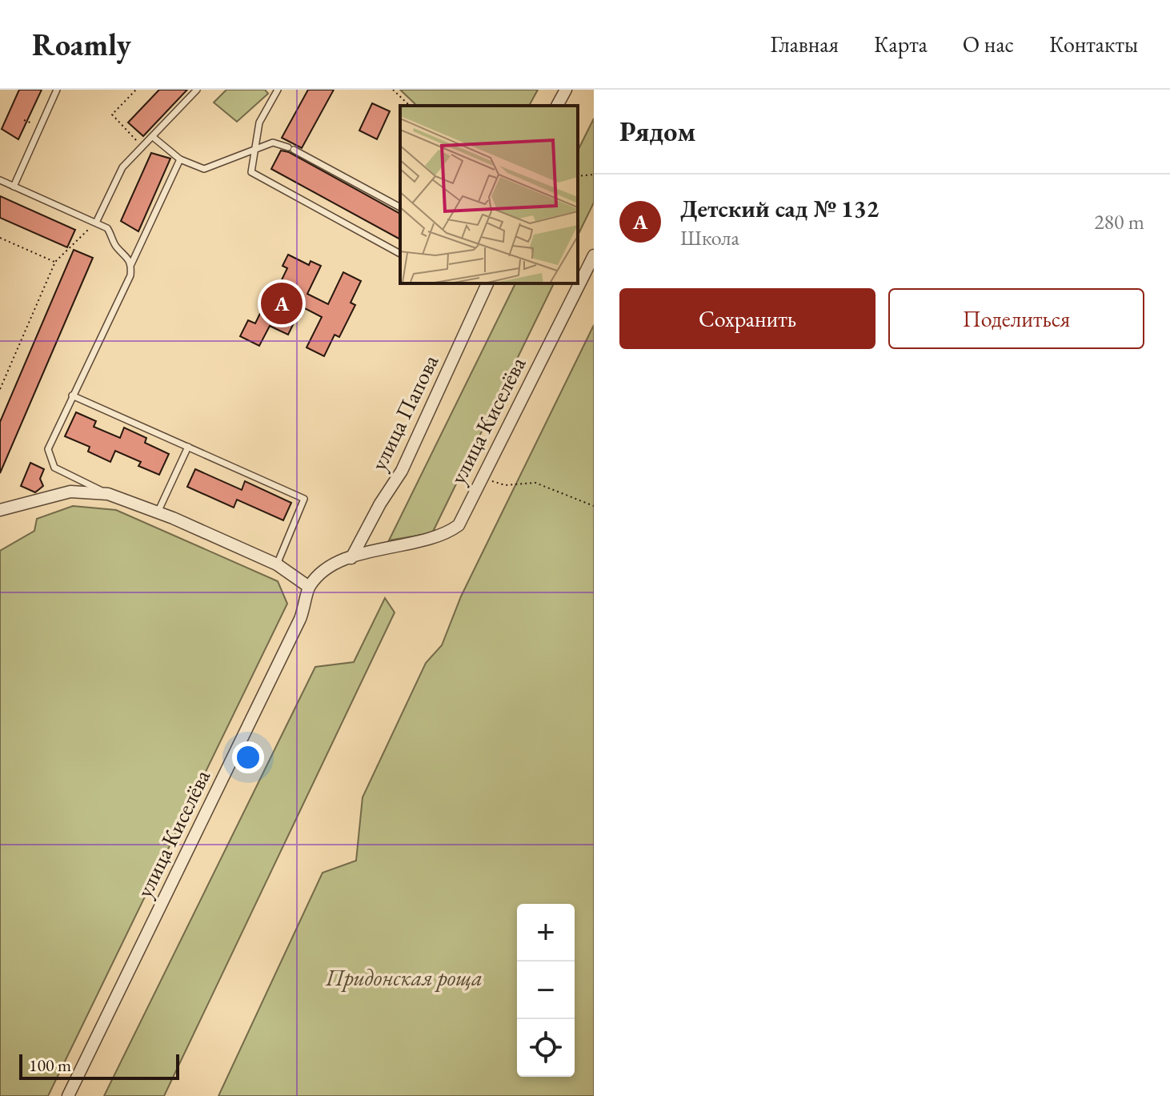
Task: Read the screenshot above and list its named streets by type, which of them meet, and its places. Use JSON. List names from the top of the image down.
{
  "streets": {
    "street": ["улица Папова", "улица Киселёва"]
  },
  "crossings": [
    ["улица Папова", "улица Киселёва"]
  ],
  "parks": ["Придонская роща"],
  "scale_bar": "100 m",
  "page": {
    "header": "Roamly",
    "nav": [
      "Главная",
      "Карта",
      "О нас",
      "Контакты"
    ],
    "heading": "Рядом",
    "list": [
      {
        "mark": "A",
        "name": "Детский сад № 132",
        "note": "Школа",
        "value": "280 m"
      }
    ],
    "buttons": ["Сохранить", "Поделиться"],
    "pins": "A",
    "map_buttons": ["+", "−"],
    "scale": "100 m"
  }
}
